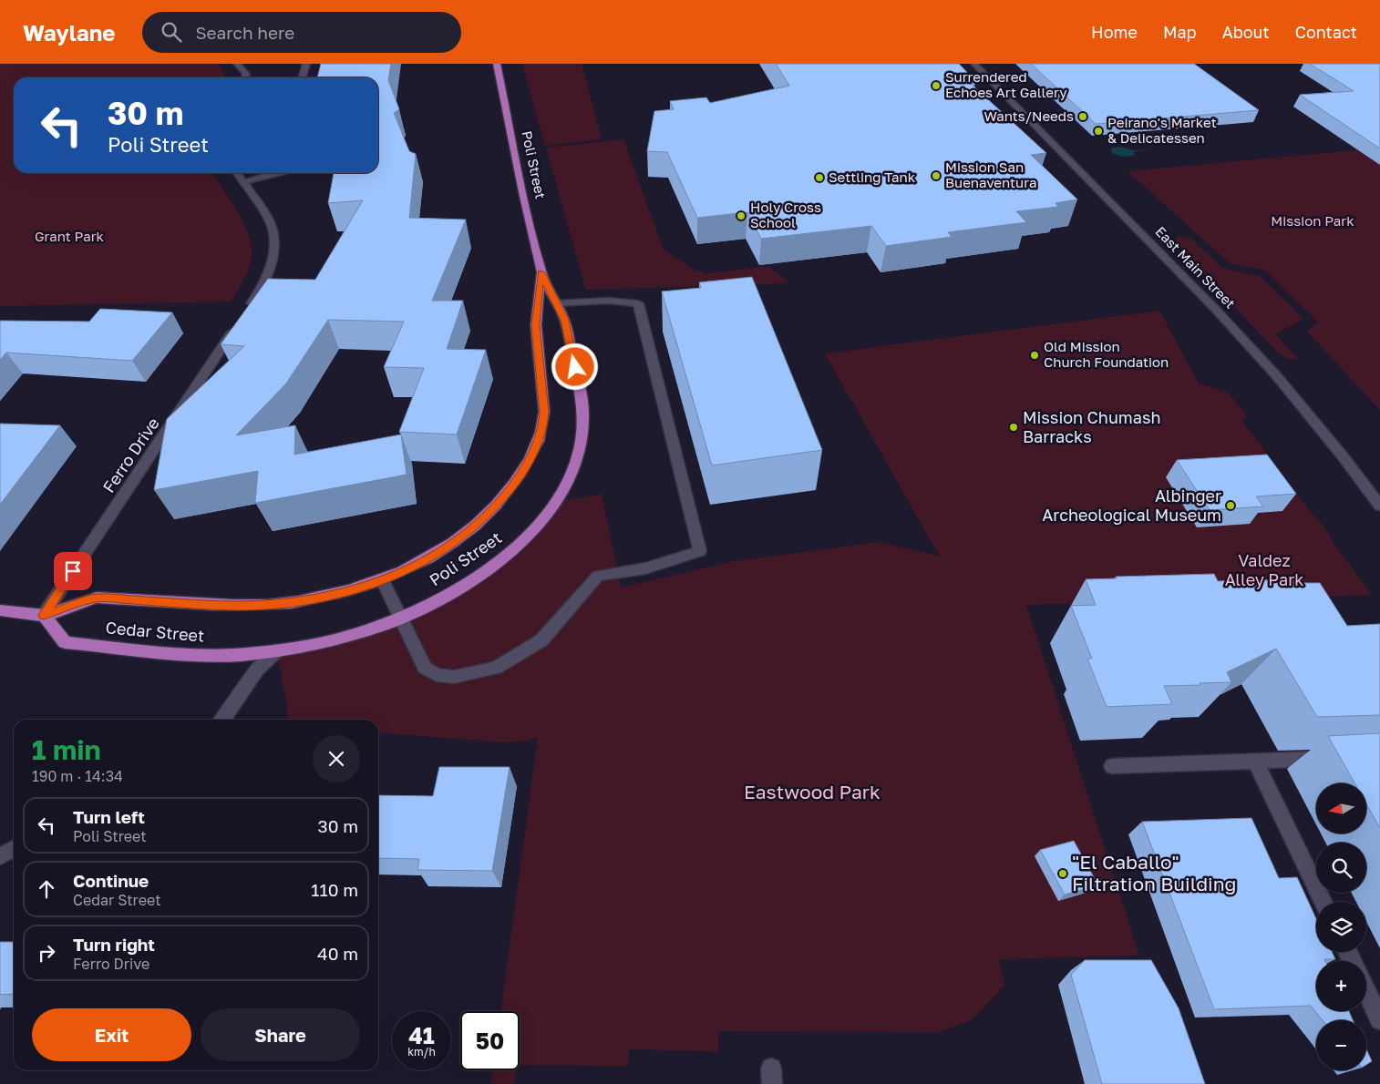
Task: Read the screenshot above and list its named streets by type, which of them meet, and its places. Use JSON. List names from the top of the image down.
{
  "streets": {
    "main road": ["Poli Street", "Cedar Street"],
    "street": ["East Main Street", "Ferro Drive"]
  },
  "crossings": [
    ["Poli Street", "Cedar Street"],
    ["Ferro Drive", "Cedar Street"]
  ],
  "parks": [
    "Mission Park",
    "Grant Park",
    "Valdez Alley Park",
    "Eastwood Park"
  ],
  "places": [
    "Surrendered Echoes Art Gallery",
    "Wants/Needs",
    "Peirano's Market & Delicatessen",
    "Mission San Buenaventura",
    "Settling Tank",
    "Holy Cross School",
    "Old Mission Church Foundation",
    "Mission Chumash Barracks",
    "Albinger Archeological Museum",
    "\"El Caballo\" Filtration Building"
  ],
  "north": "left",
  "page": {
    "header": "Waylane",
    "search": "Search here",
    "nav": [
      "Home",
      "Map",
      "About",
      "Contact"
    ],
    "turn": ["30 m", "Poli Street"],
    "heading": ["1 min", "190 m · 14:34"],
    "map_buttons": ["+", "−"],
    "list": [
      {
        "name": "Turn left",
        "note": "Poli Street",
        "value": "30 m"
      },
      {
        "name": "Continue",
        "note": "Cedar Street",
        "value": "110 m"
      },
      {
        "name": "Turn right",
        "note": "Ferro Drive",
        "value": "40 m"
      }
    ],
    "buttons": ["Exit", "Share"],
    "speed": "41 km/h",
    "limit": "50"
  }
}
